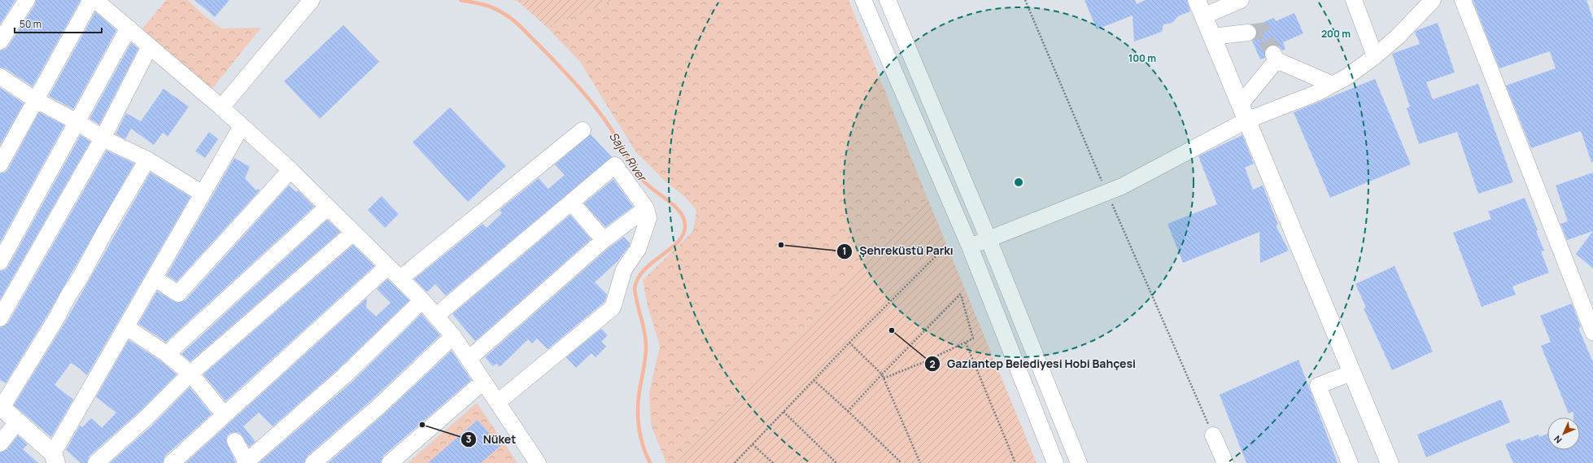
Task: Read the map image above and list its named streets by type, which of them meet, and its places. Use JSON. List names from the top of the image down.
{
  "water": ["Sajur River"],
  "places": ["Şehreküstü Parkı", "Gaziantep Belediyesi Hobi Bahçesi", "Nüket"],
  "scale_bar": "50 m",
  "north": "bottom left",
  "rings": ["200 m", "100 m"]
}
